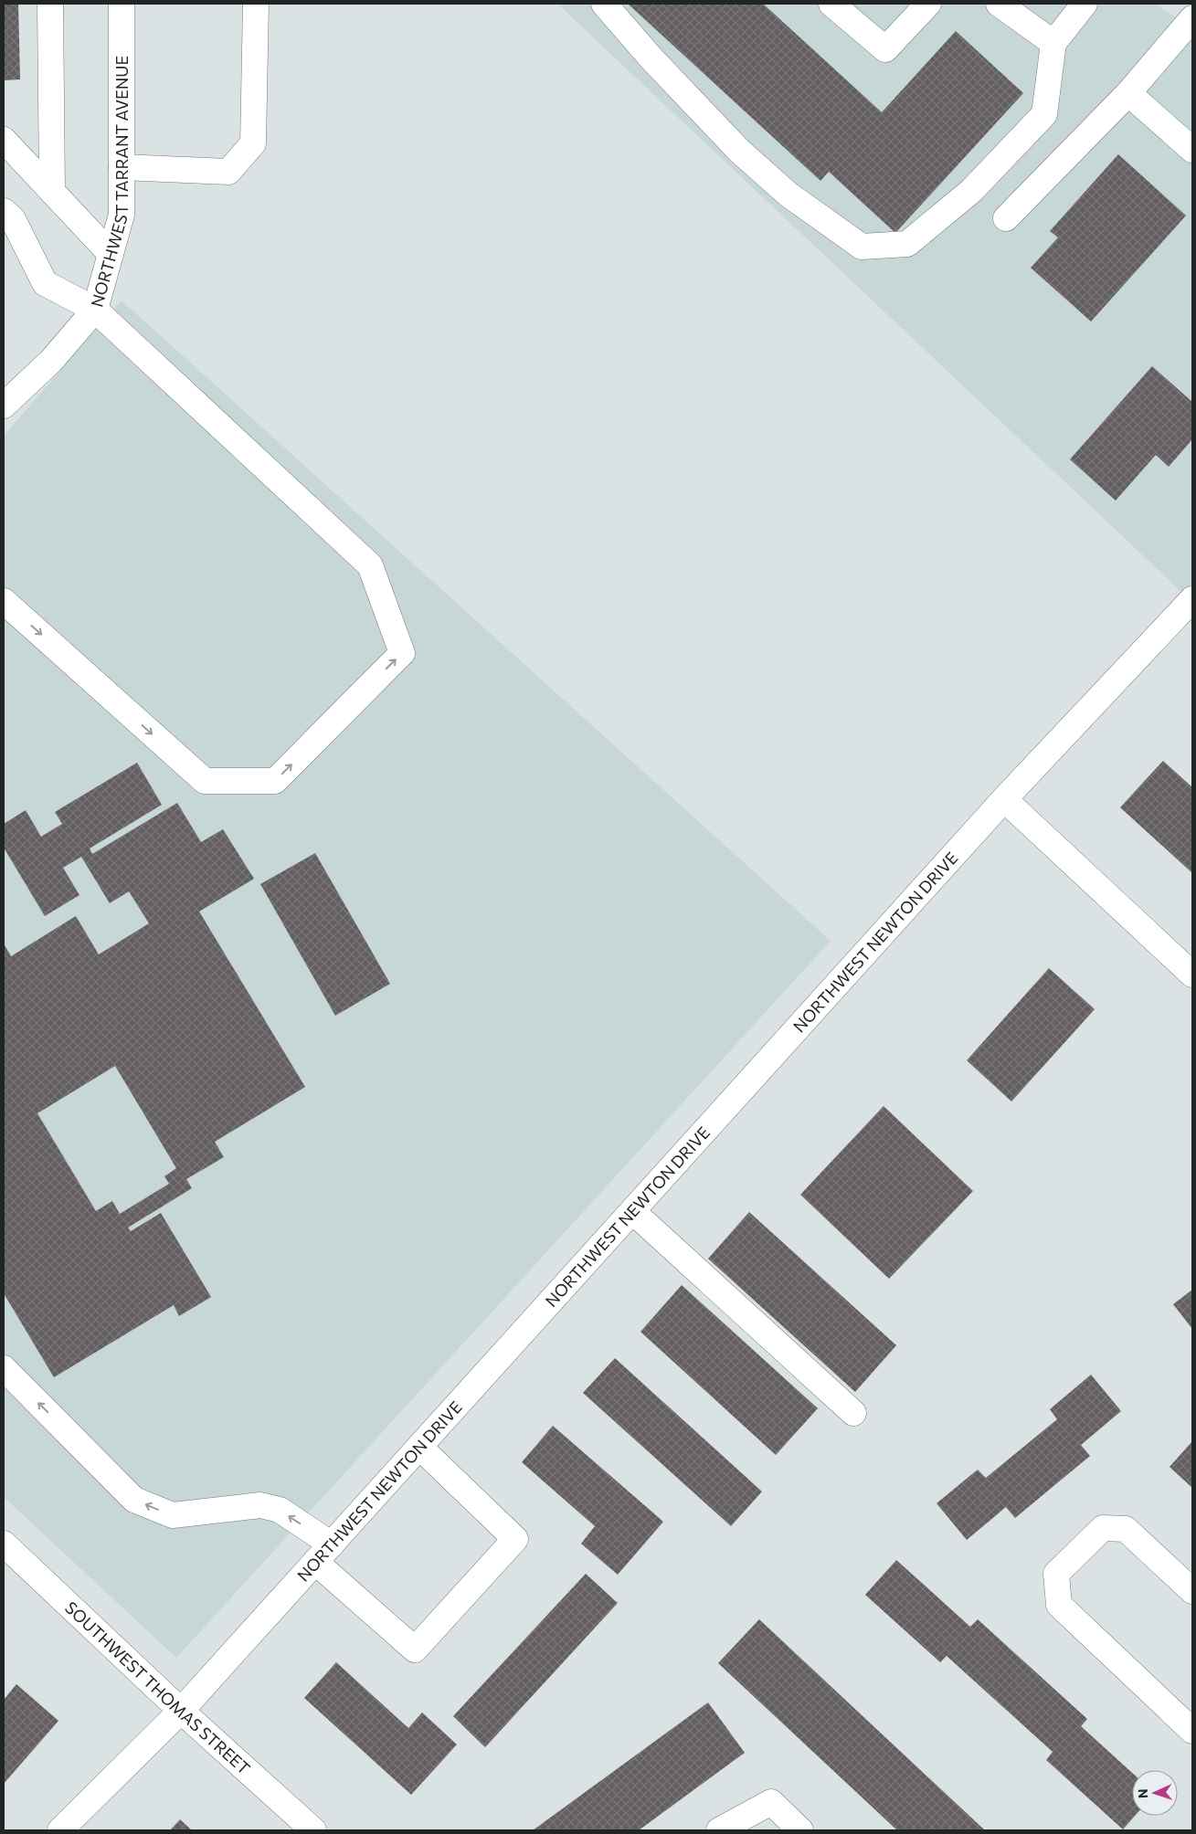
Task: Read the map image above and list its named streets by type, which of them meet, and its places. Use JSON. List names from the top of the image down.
{
  "streets": {
    "street": ["NORTHWEST TARRANT AVENUE", "NORTHWEST NEWTON DRIVE", "SOUTHWEST THOMAS STREET"]
  },
  "crossings": [
    ["NORTHWEST NEWTON DRIVE", "SOUTHWEST THOMAS STREET"]
  ],
  "north": "left"
}
